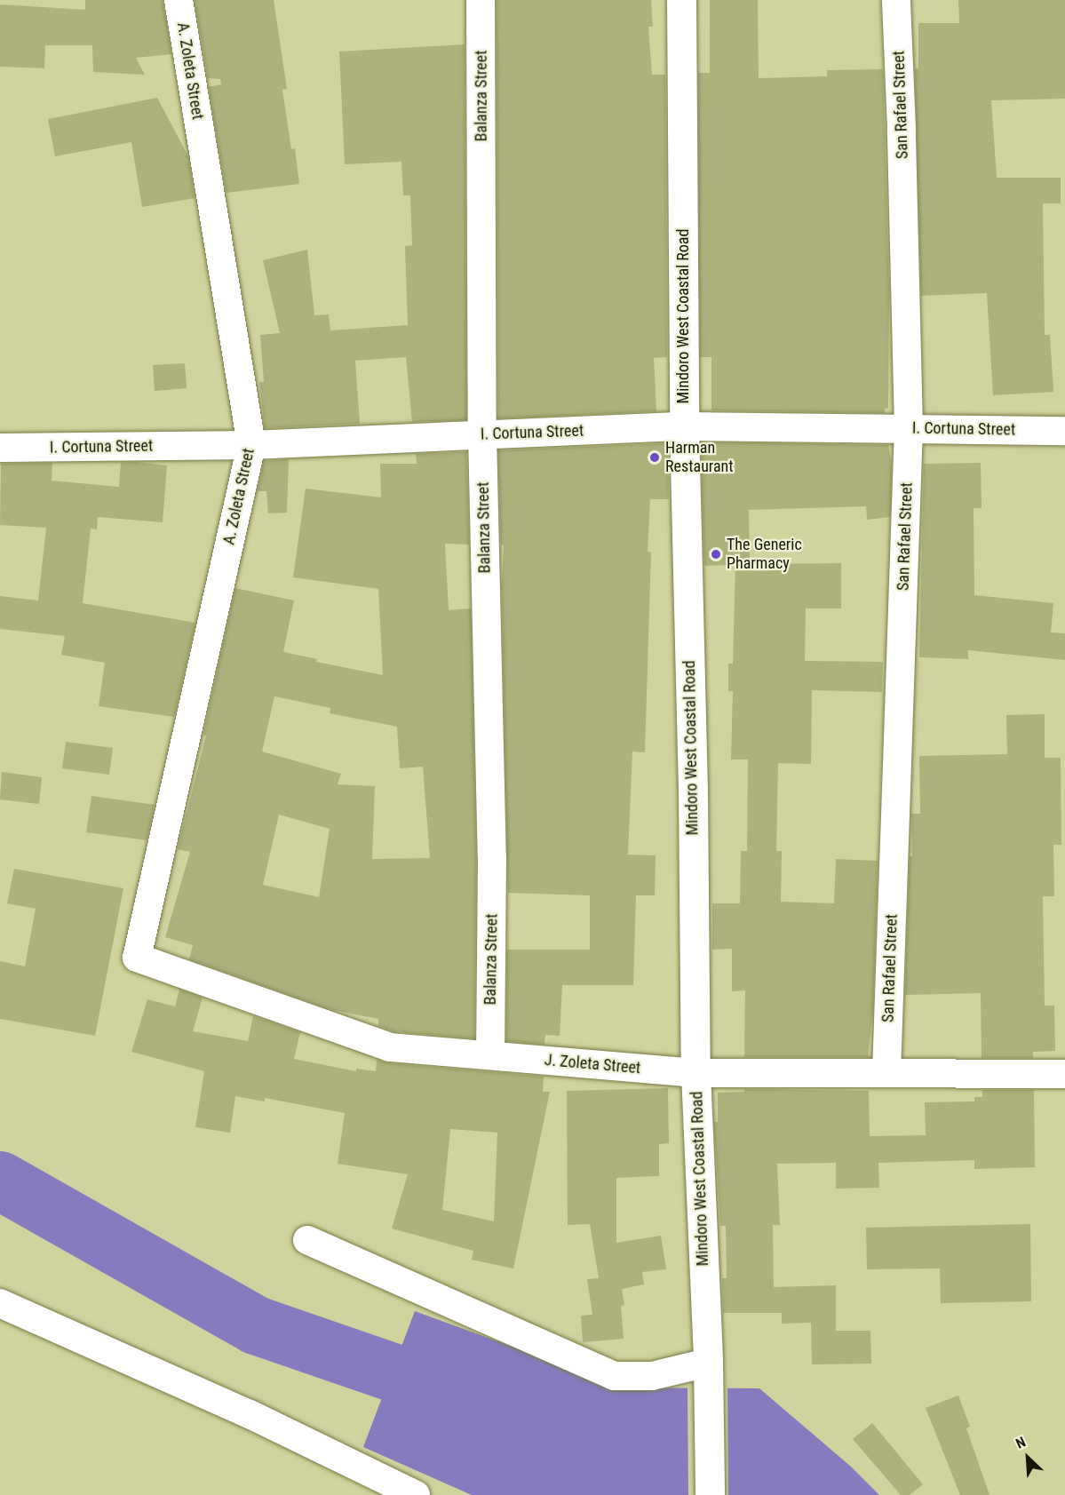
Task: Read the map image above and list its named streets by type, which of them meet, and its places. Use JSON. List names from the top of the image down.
{
  "streets": {
    "main road": ["Mindoro West Coastal Road"],
    "street": [
      "A. Zoleta Street",
      "Balanza Street",
      "San Rafael Street",
      "I. Cortuna Street",
      "J. Zoleta Street"
    ]
  },
  "crossings": [
    ["A. Zoleta Street", "I. Cortuna Street"],
    ["A. Zoleta Street", "J. Zoleta Street"],
    ["Balanza Street", "I. Cortuna Street"],
    ["Balanza Street", "J. Zoleta Street"],
    ["San Rafael Street", "I. Cortuna Street"],
    ["San Rafael Street", "J. Zoleta Street"],
    ["Mindoro West Coastal Road", "I. Cortuna Street"],
    ["Mindoro West Coastal Road", "J. Zoleta Street"]
  ],
  "places": ["Harman Restaurant", "The Generic Pharmacy"],
  "north": "top left"
}
